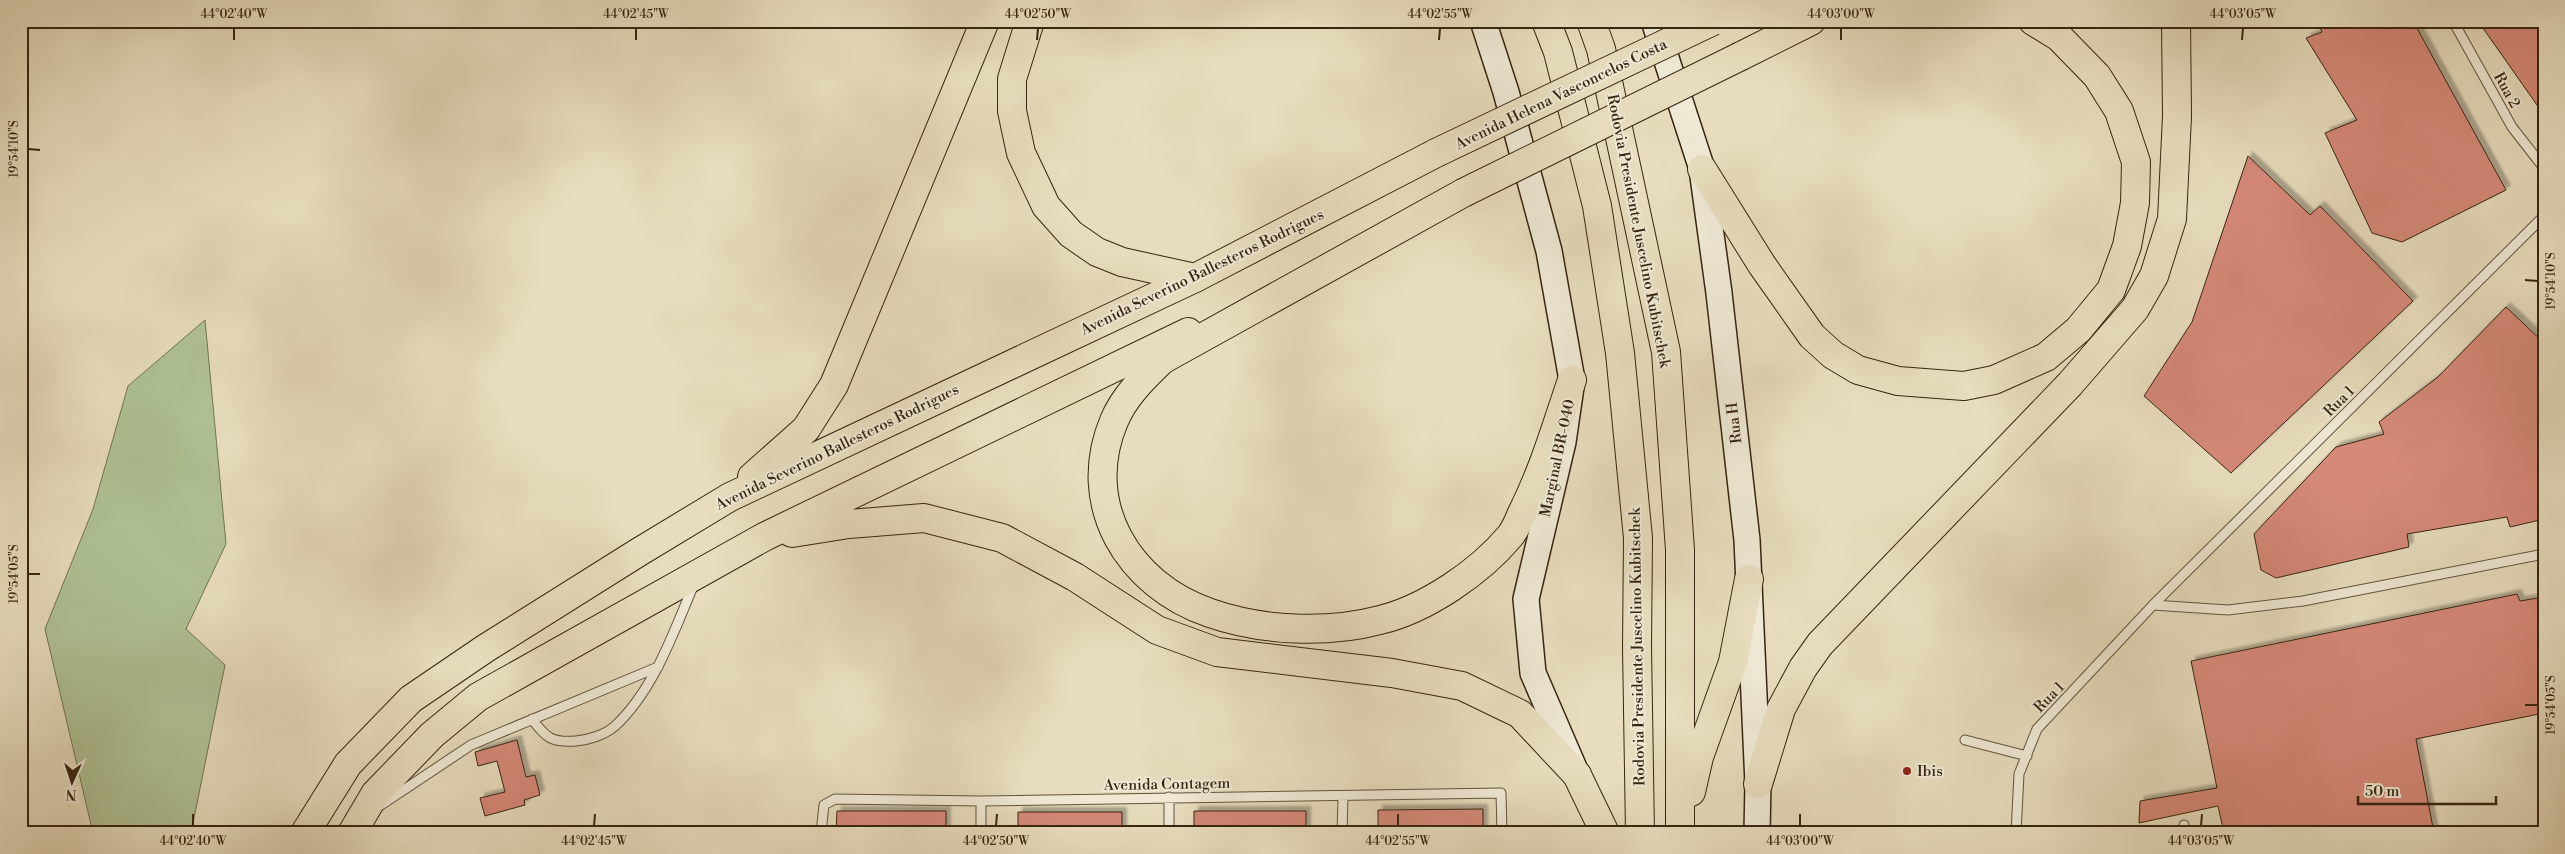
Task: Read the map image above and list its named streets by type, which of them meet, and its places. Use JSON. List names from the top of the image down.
{
  "streets": {
    "main road": [
      "Avenida Helena Vasconcelos Costa",
      "Rodovia Presidente Juscelino Kubitschek",
      "Avenida Severino Ballesteros Rodrigues",
      "Rua H",
      "Marginal BR-040"
    ],
    "lane": ["Rua 2", "Rua 1", "Avenida Contagem"]
  },
  "crossings": [
    ["Avenida Helena Vasconcelos Costa", "Avenida Severino Ballesteros Rodrigues"]
  ],
  "places": ["Ibis"],
  "scale_bar": "50 m",
  "north": "bottom",
  "coordinates": [
    "44°02'40\"W",
    "44°02'45\"W",
    "44°02'50\"W",
    "44°02'55\"W",
    "44°03'00\"W",
    "44°03'05\"W",
    "19°54'10\"S",
    "19°54'05\"S"
  ]
}
